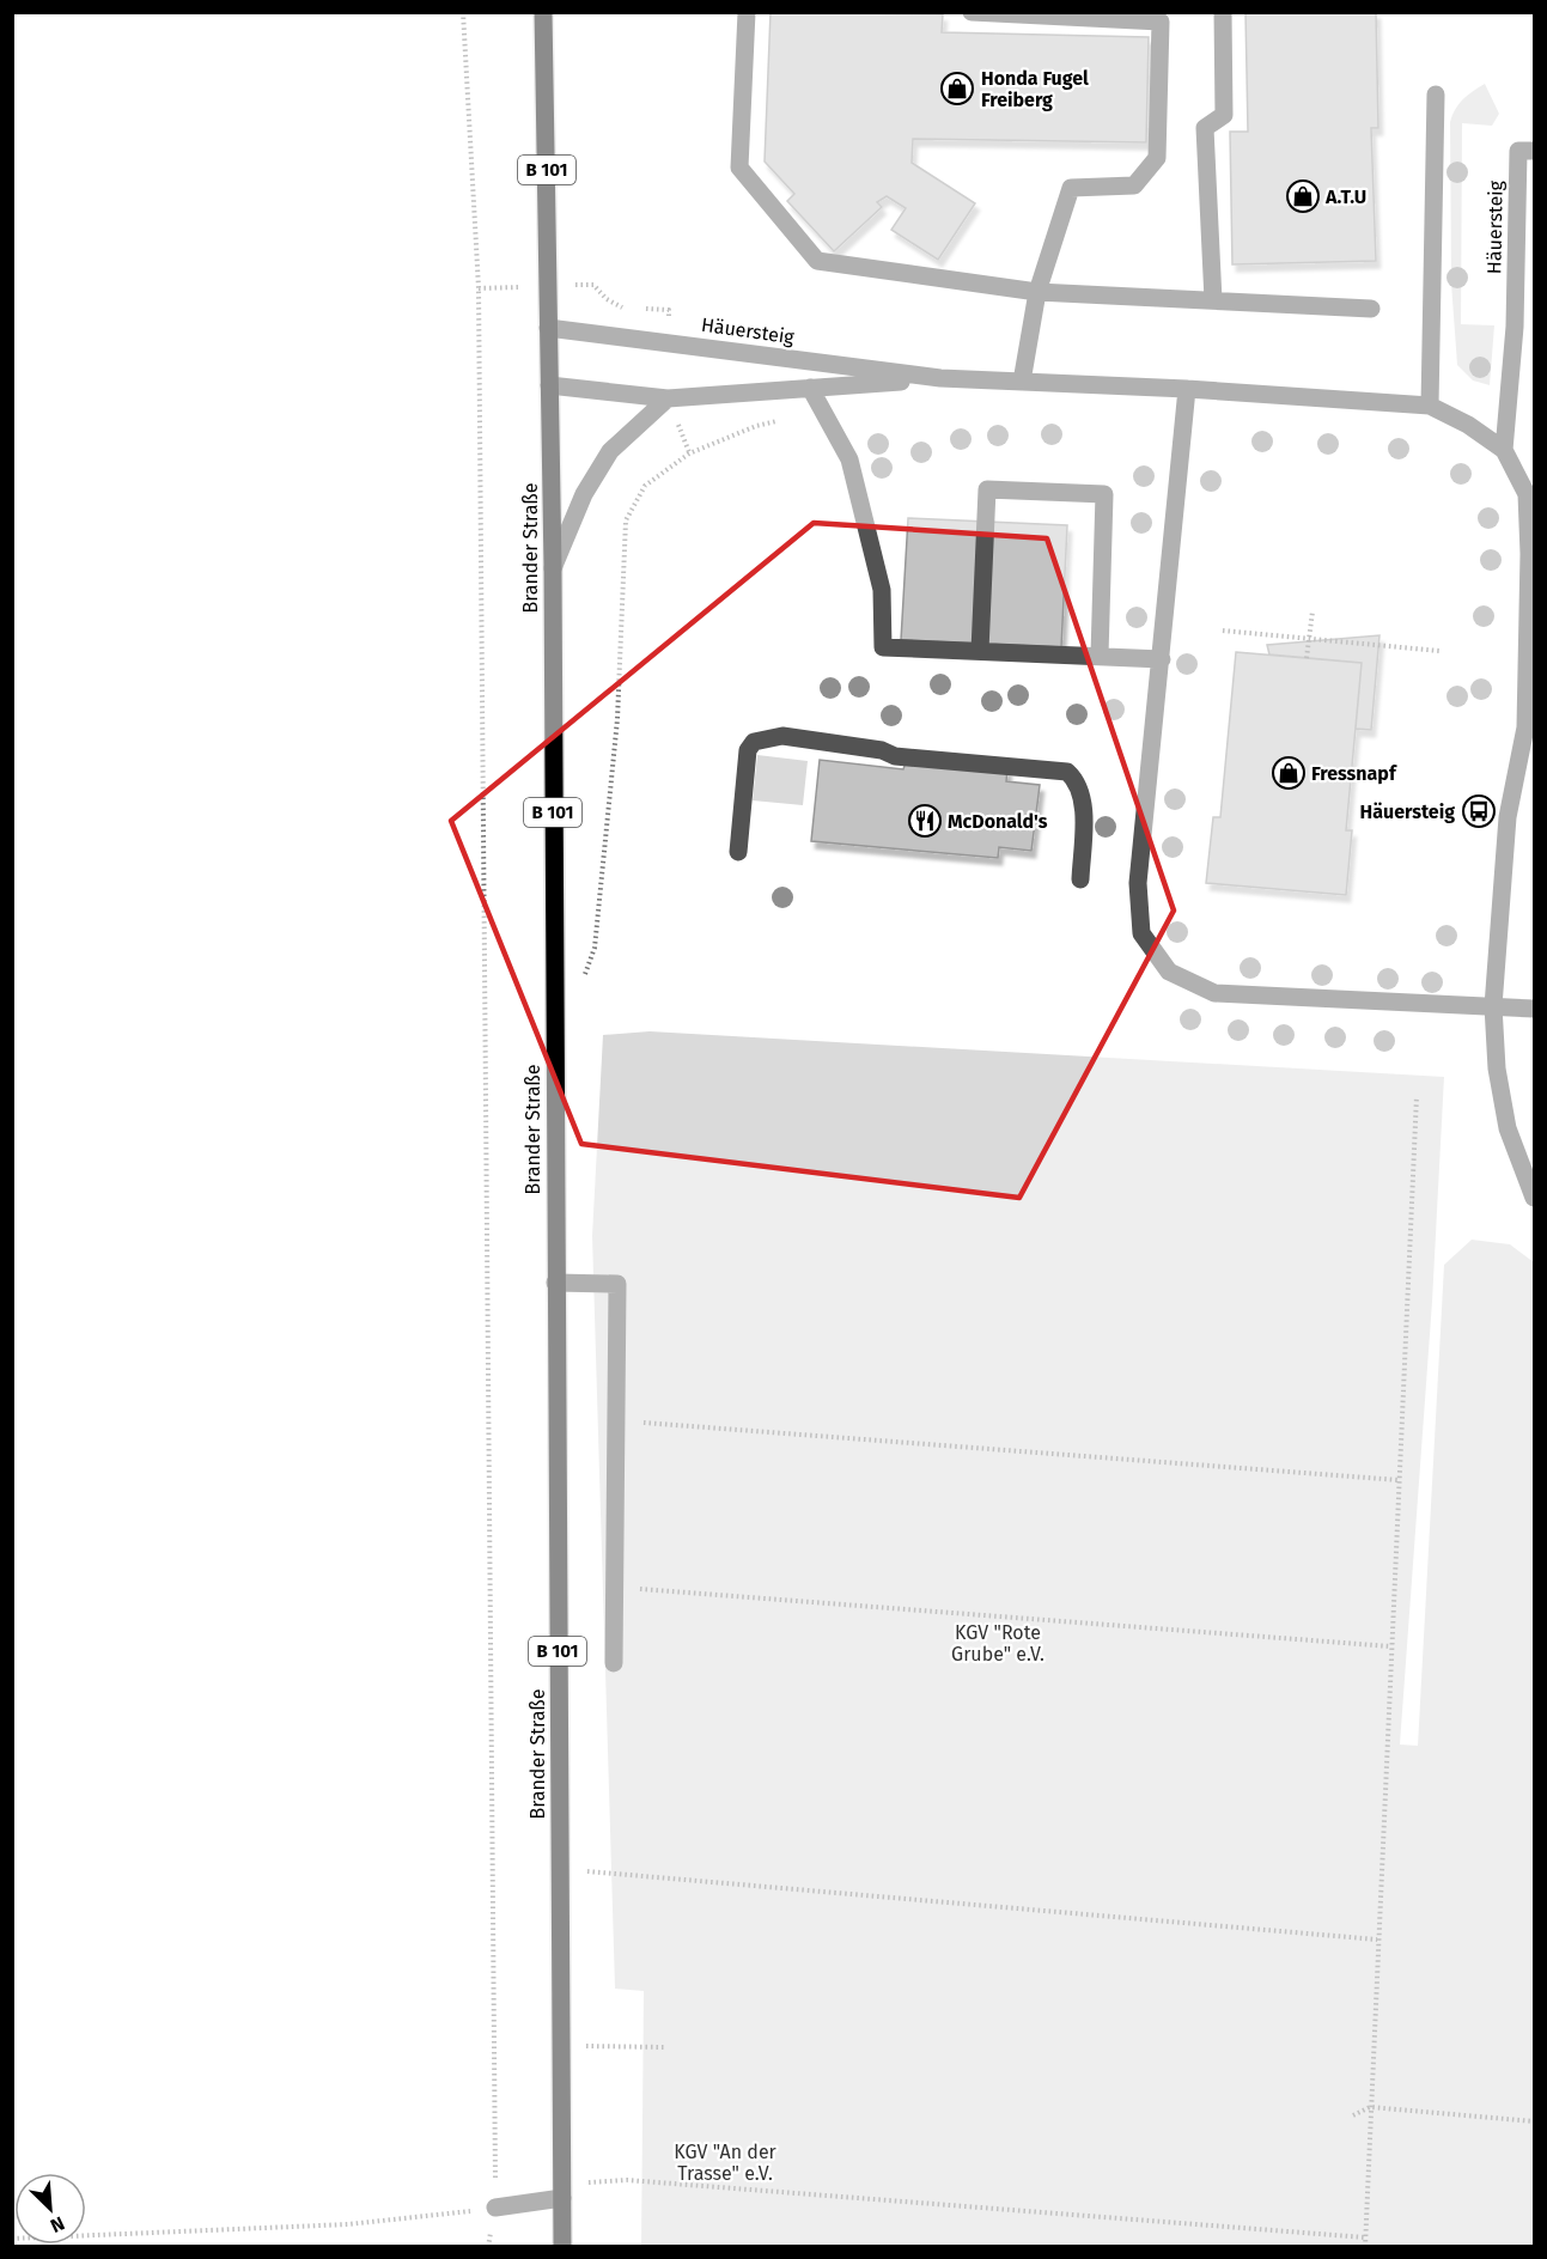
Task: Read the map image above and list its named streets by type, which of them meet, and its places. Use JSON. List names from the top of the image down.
{
  "streets": {
    "main road": ["B 101", "Brander Straße"],
    "street": ["Häuersteig"]
  },
  "crossings": [
    ["Häuersteig", "Brander Straße"]
  ],
  "parks": ["KGV \"Rote Grube\" e.V.", "KGV \"An der Trasse\" e.V."],
  "places": {
    "shop": ["Honda Fugel Freiberg", "A.T.U", "Fressnapf"],
    "bus stop": ["Häuersteig"],
    "restaurant": ["McDonald's"]
  },
  "north": "bottom right"
}
